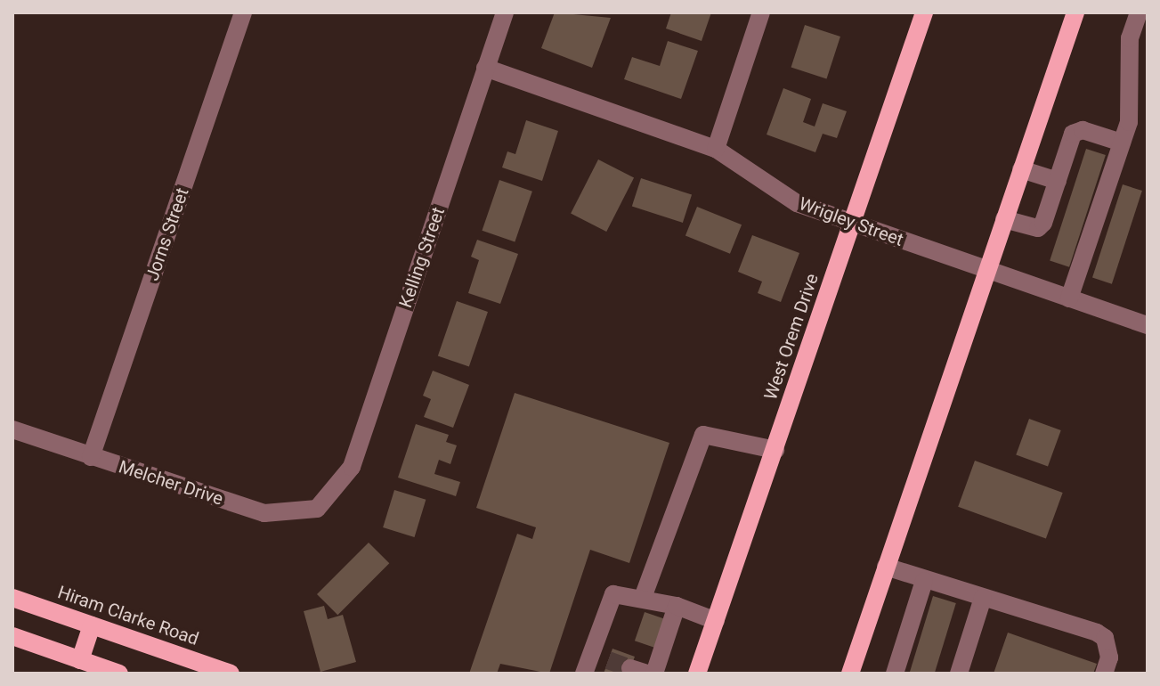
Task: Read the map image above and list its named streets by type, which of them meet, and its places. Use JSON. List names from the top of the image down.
{
  "streets": {
    "main road": ["West Orem Drive", "Hiram Clarke Road"],
    "street": [
      "Wrigley Street",
      "Jorns Street",
      "Kelling Street",
      "Melcher Drive"
    ]
  },
  "crossings": [
    ["Wrigley Street", "Kelling Street"],
    ["Wrigley Street", "West Orem Drive"],
    ["Jorns Street", "Melcher Drive"],
    ["Kelling Street", "Melcher Drive"]
  ]
}
